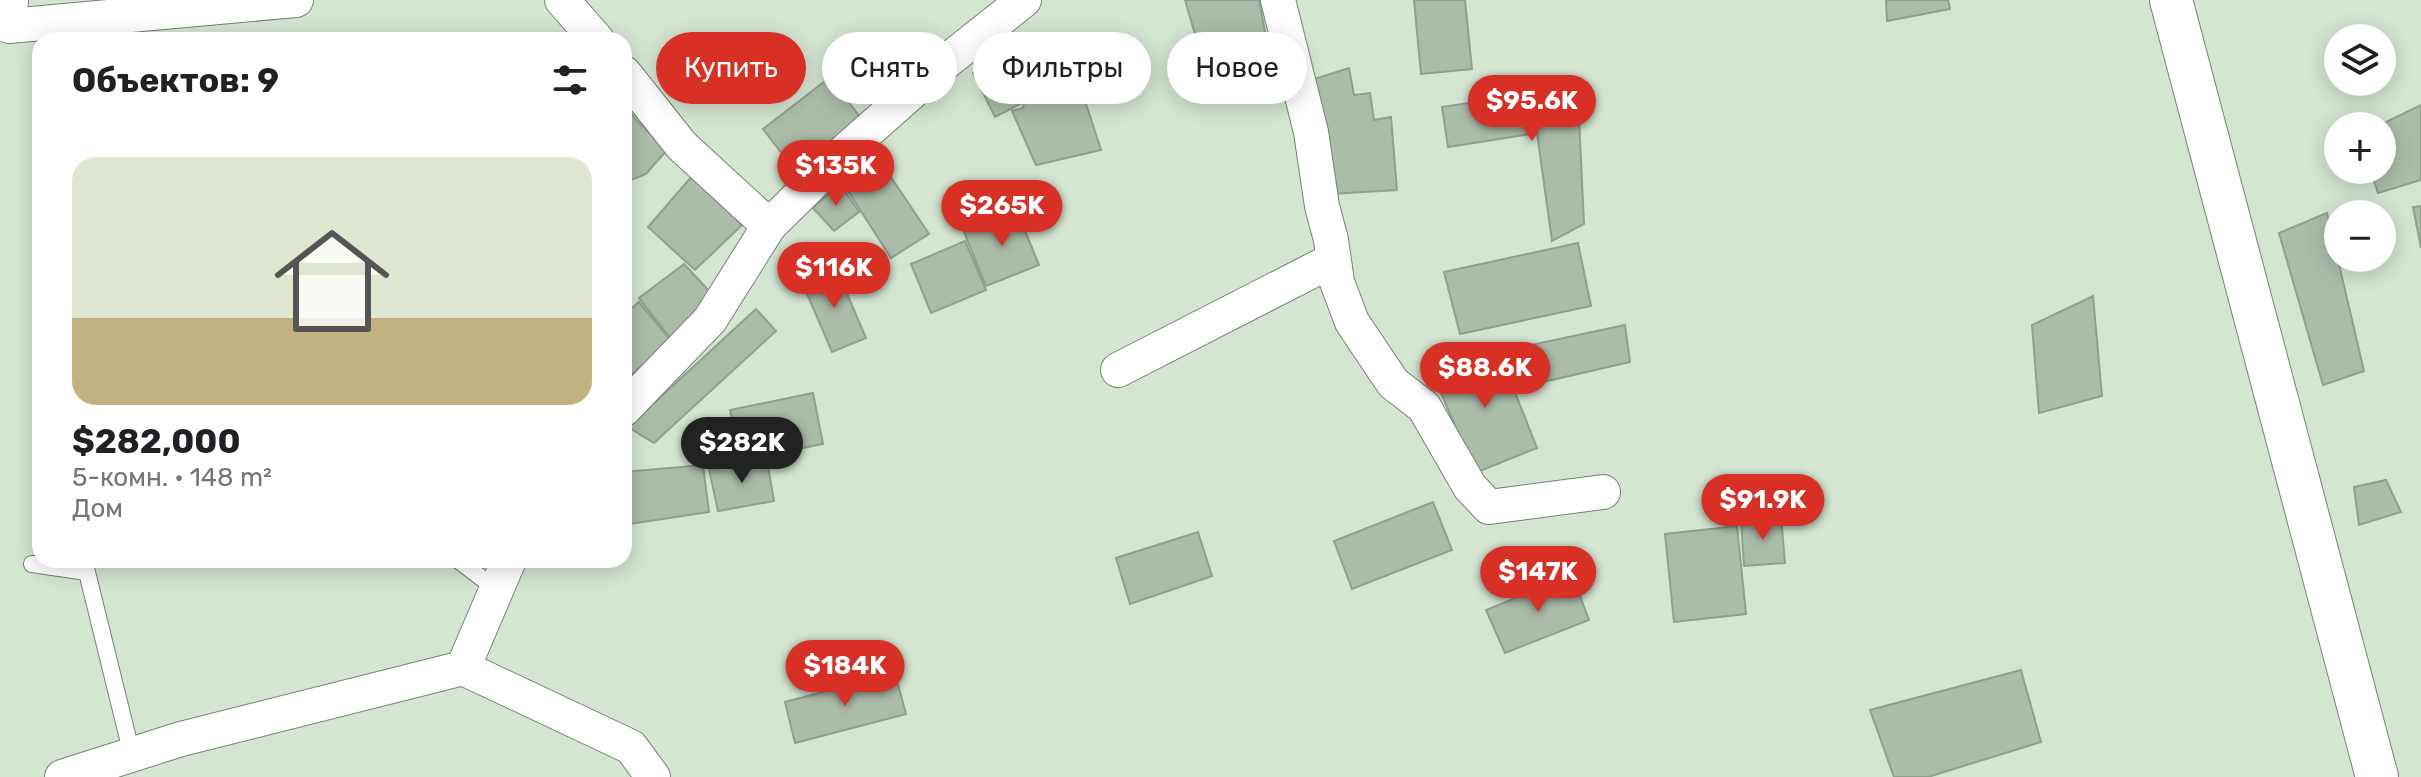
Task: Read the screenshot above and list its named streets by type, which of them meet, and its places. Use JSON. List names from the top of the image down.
{
  "page": {
    "map_buttons": ["+", "−"],
    "chip": [
      "Купить",
      "Снять",
      "Фильтры",
      "Новое"
    ],
    "heading": "Объектов: 9",
    "price": [
      "$95.6K",
      "$135K",
      "$265K",
      "$116K",
      "$88.6K",
      "$282K",
      "$91.9K",
      "$147K",
      "$184K"
    ],
    "list": [
      {
        "name": "$282,000",
        "note": "5-комн. · 148 m² · Дом"
      }
    ]
  }
}
